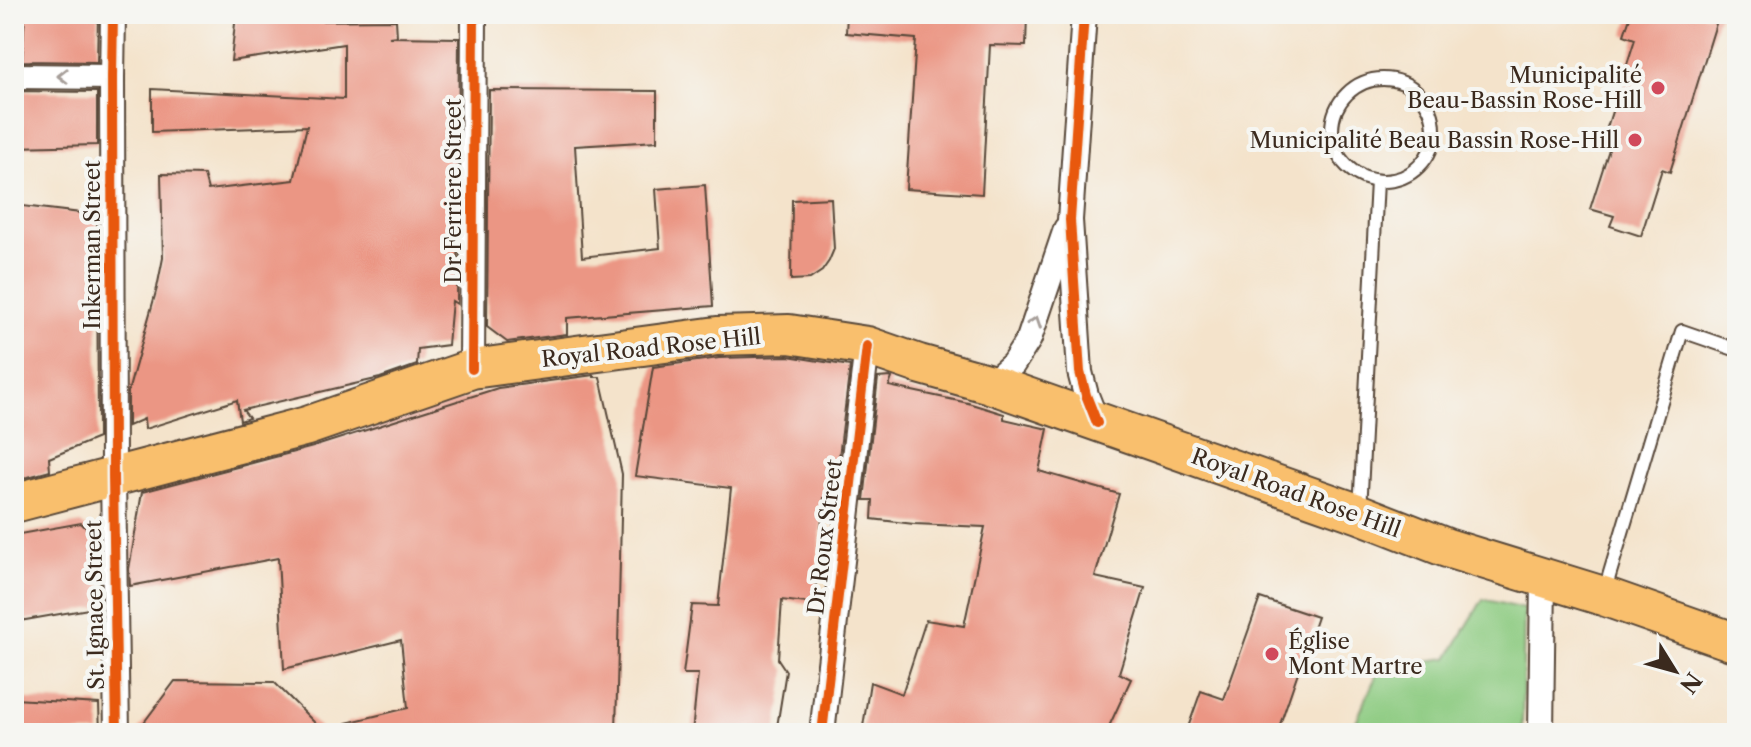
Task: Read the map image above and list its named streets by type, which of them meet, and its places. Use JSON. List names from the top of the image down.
{
  "streets": {
    "main road": ["Royal Road Rose Hill"],
    "street": [
      "Dr Ferriere Street",
      "Inkerman Street",
      "Dr Roux Street",
      "St. Ignace Street"
    ]
  },
  "crossings": [
    ["Dr Ferriere Street", "Royal Road Rose Hill"],
    ["Inkerman Street", "Royal Road Rose Hill"],
    ["Inkerman Street", "St. Ignace Street"],
    ["Royal Road Rose Hill", "Dr Roux Street"],
    ["Royal Road Rose Hill", "St. Ignace Street"]
  ],
  "places": ["Municipalité Beau-Bassin Rose-Hill", "Municipalité Beau Bassin Rose-Hill", "Église Mont Martre"],
  "north": "bottom right"
}
